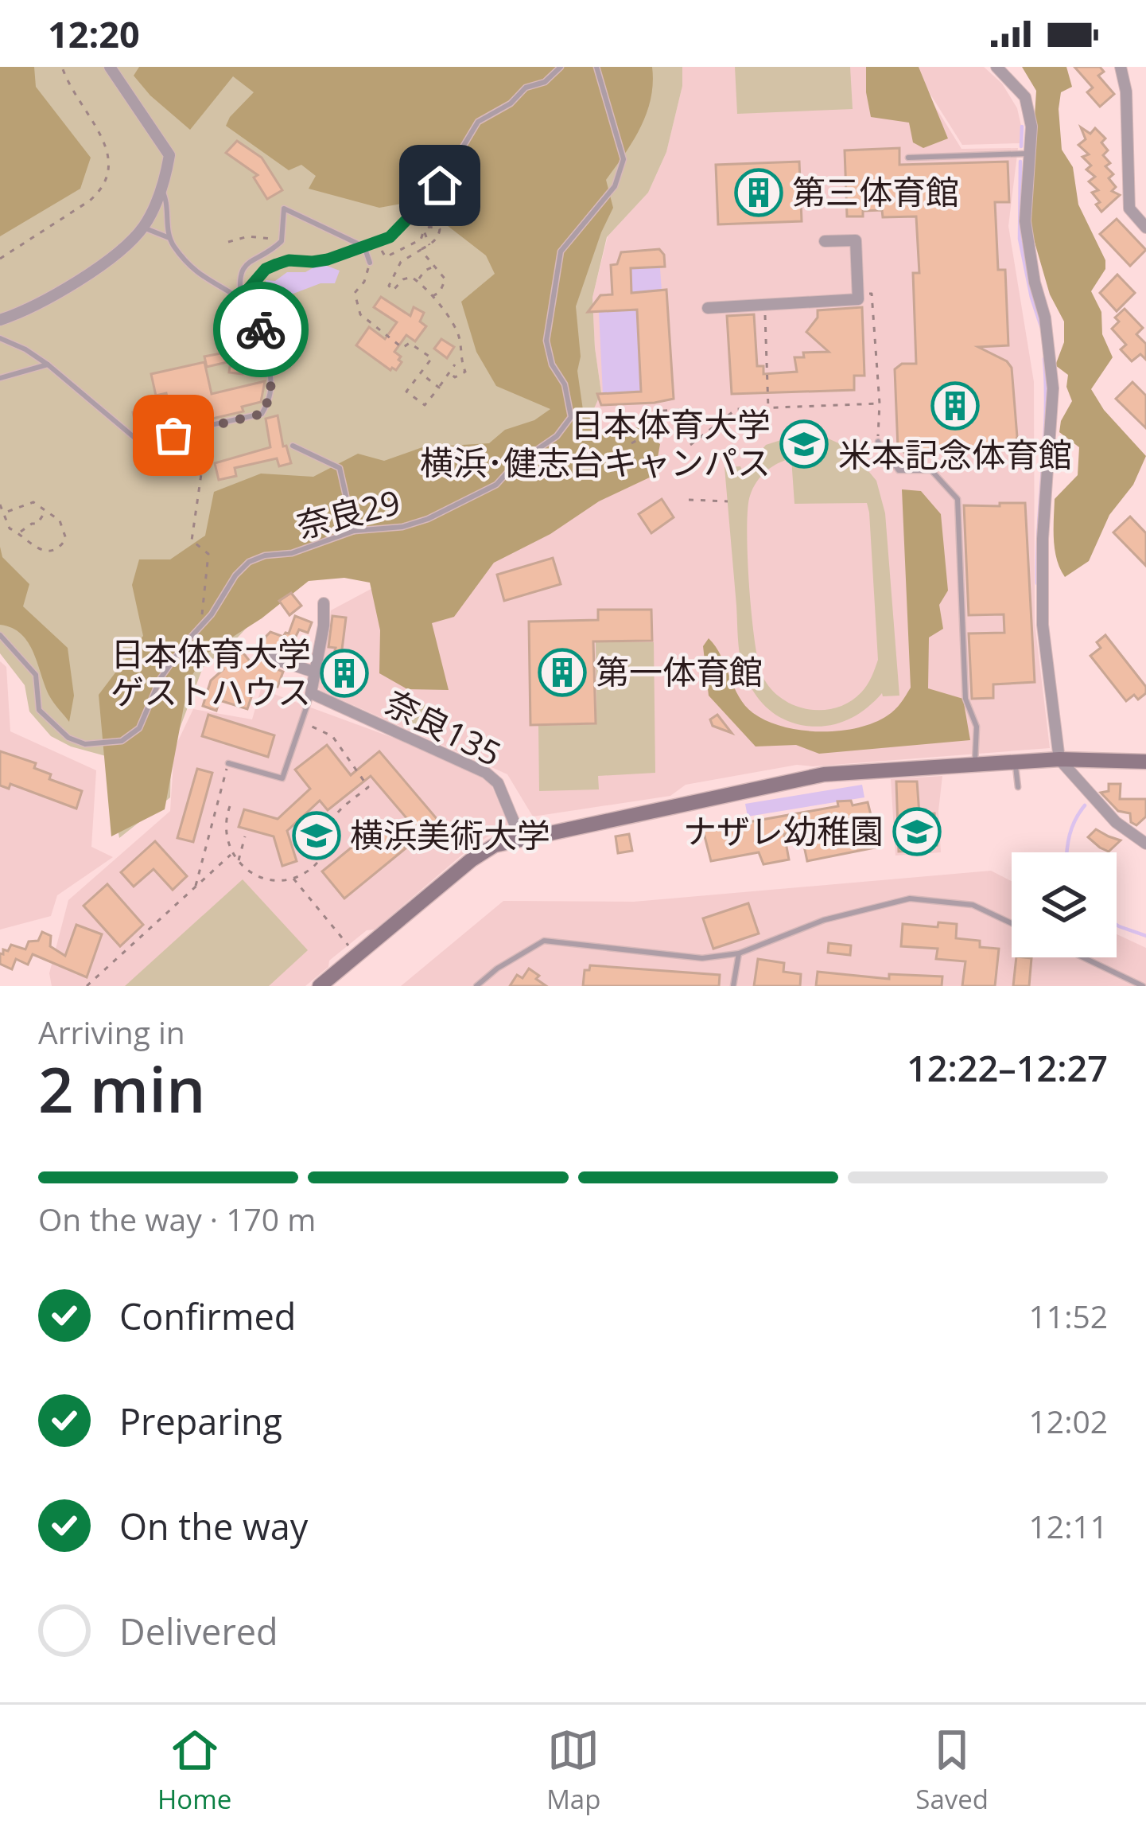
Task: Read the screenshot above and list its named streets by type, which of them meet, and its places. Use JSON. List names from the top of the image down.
{
  "streets": {
    "street": ["奈良135"],
    "lane": ["奈良29"]
  },
  "places": {
    "building": [
      "第三体育館",
      "米本記念体育館",
      "第一体育館",
      "日本体育大学 ゲストハウス"
    ],
    "school or university": ["日本体育大学 横浜･健志台キャンパス", "ナザレ幼稚園", "横浜美術大学"]
  },
  "page": {
    "status": "12:20",
    "heading": ["2 min", "Arriving in", "12:22–12:27"],
    "bar": "On the way · 170 m",
    "list": [
      ["Confirmed", "11:52"],
      ["Preparing", "12:02"],
      ["On the way", "12:11"],
      "Delivered"
    ],
    "tabs": ["Home", "Map", "Saved"]
  }
}
